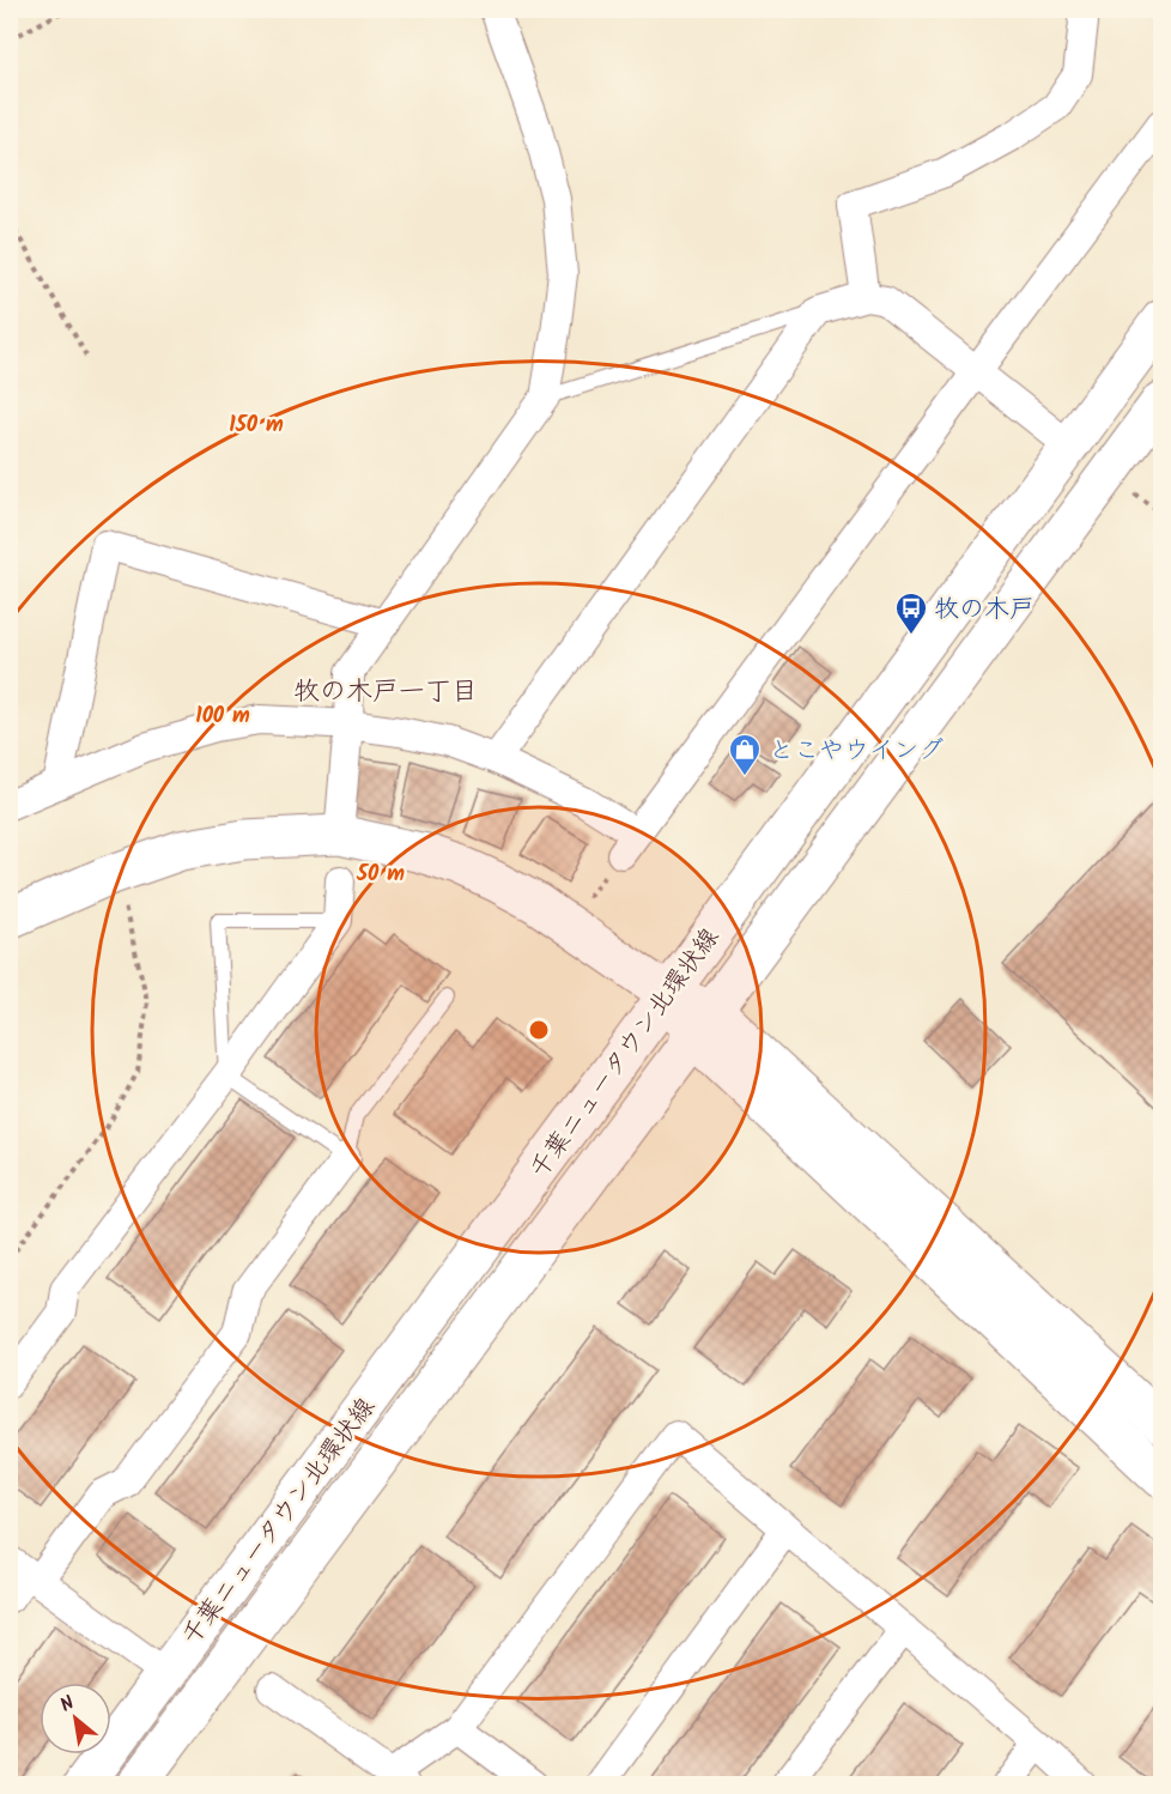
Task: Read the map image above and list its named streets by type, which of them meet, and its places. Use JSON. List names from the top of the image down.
{
  "streets": {
    "main road": ["千葉ニュータウン北環状線"]
  },
  "districts": ["牧の木戸一丁目"],
  "places": {
    "bus stop": ["牧の木戸"],
    "shop": ["とこやウイング"]
  },
  "north": "top left",
  "rings": ["150 m", "100 m", "50 m"]
}
